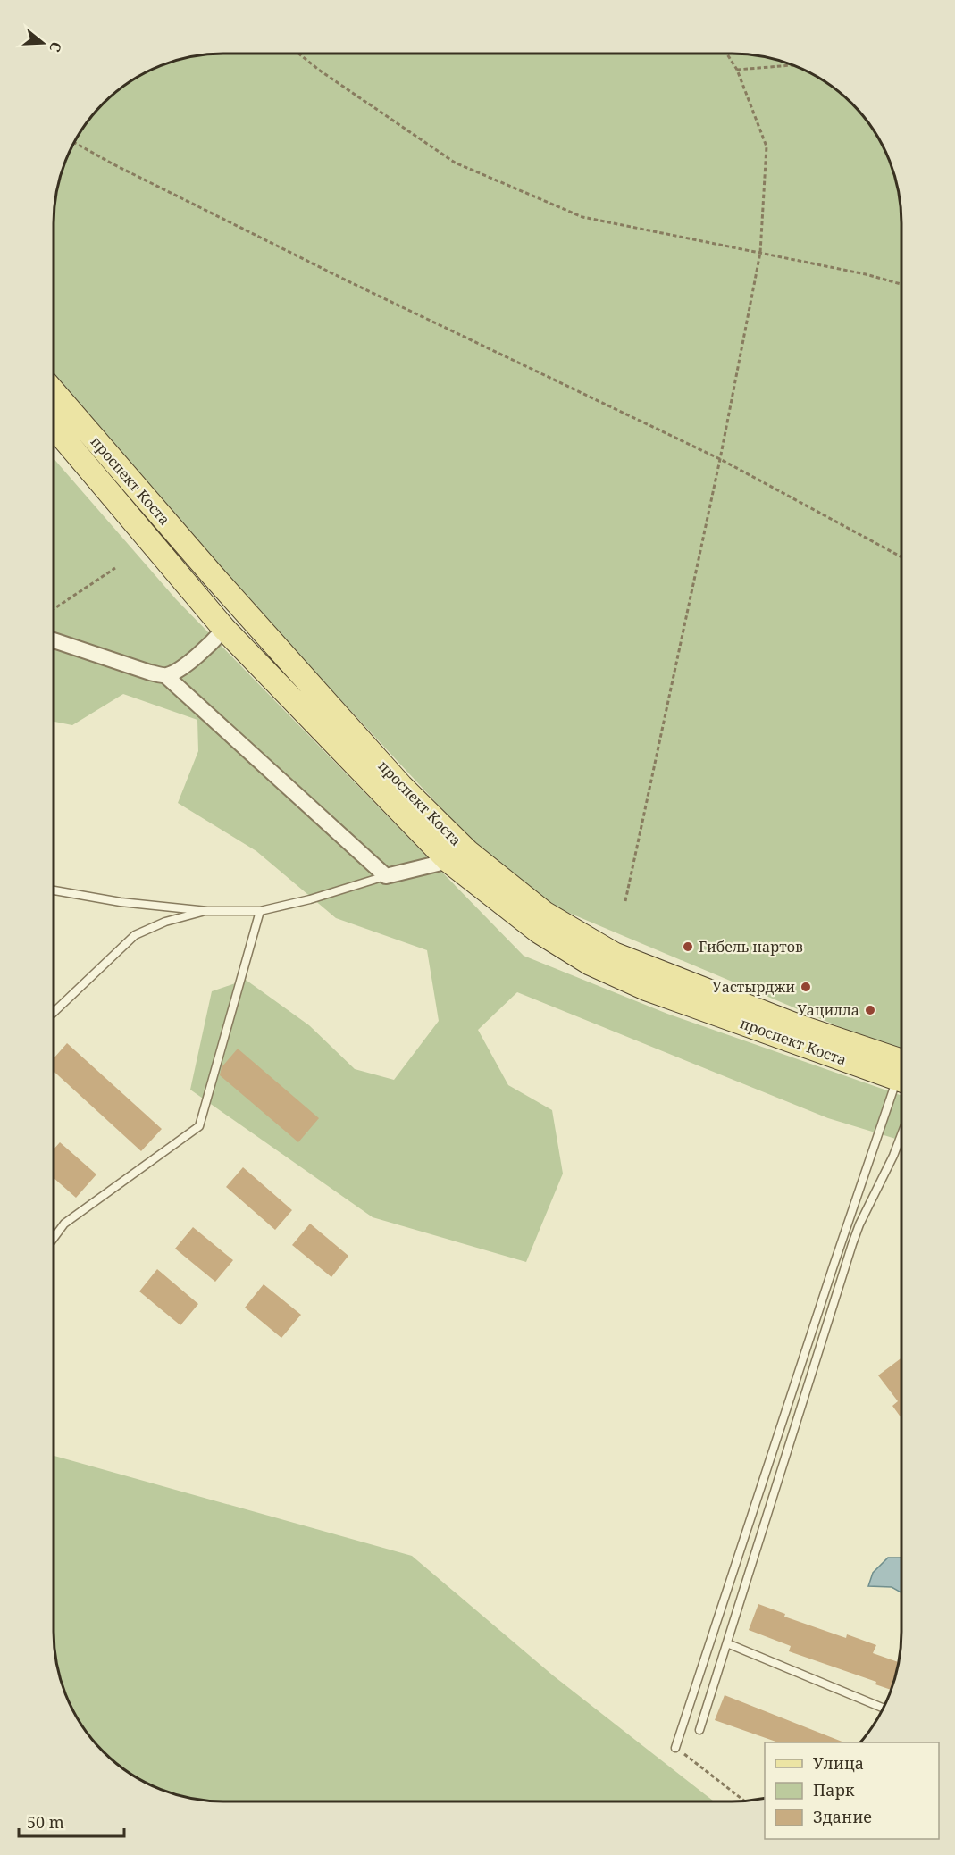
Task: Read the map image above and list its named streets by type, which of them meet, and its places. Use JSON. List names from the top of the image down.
{
  "streets": {
    "main road": ["проспект Коста"]
  },
  "places": ["Гибель нартов", "Уастырджи", "Уацилла"],
  "legend": ["Улица", "Парк", "Здание"],
  "scale_bar": "50 m",
  "north": "right"
}
